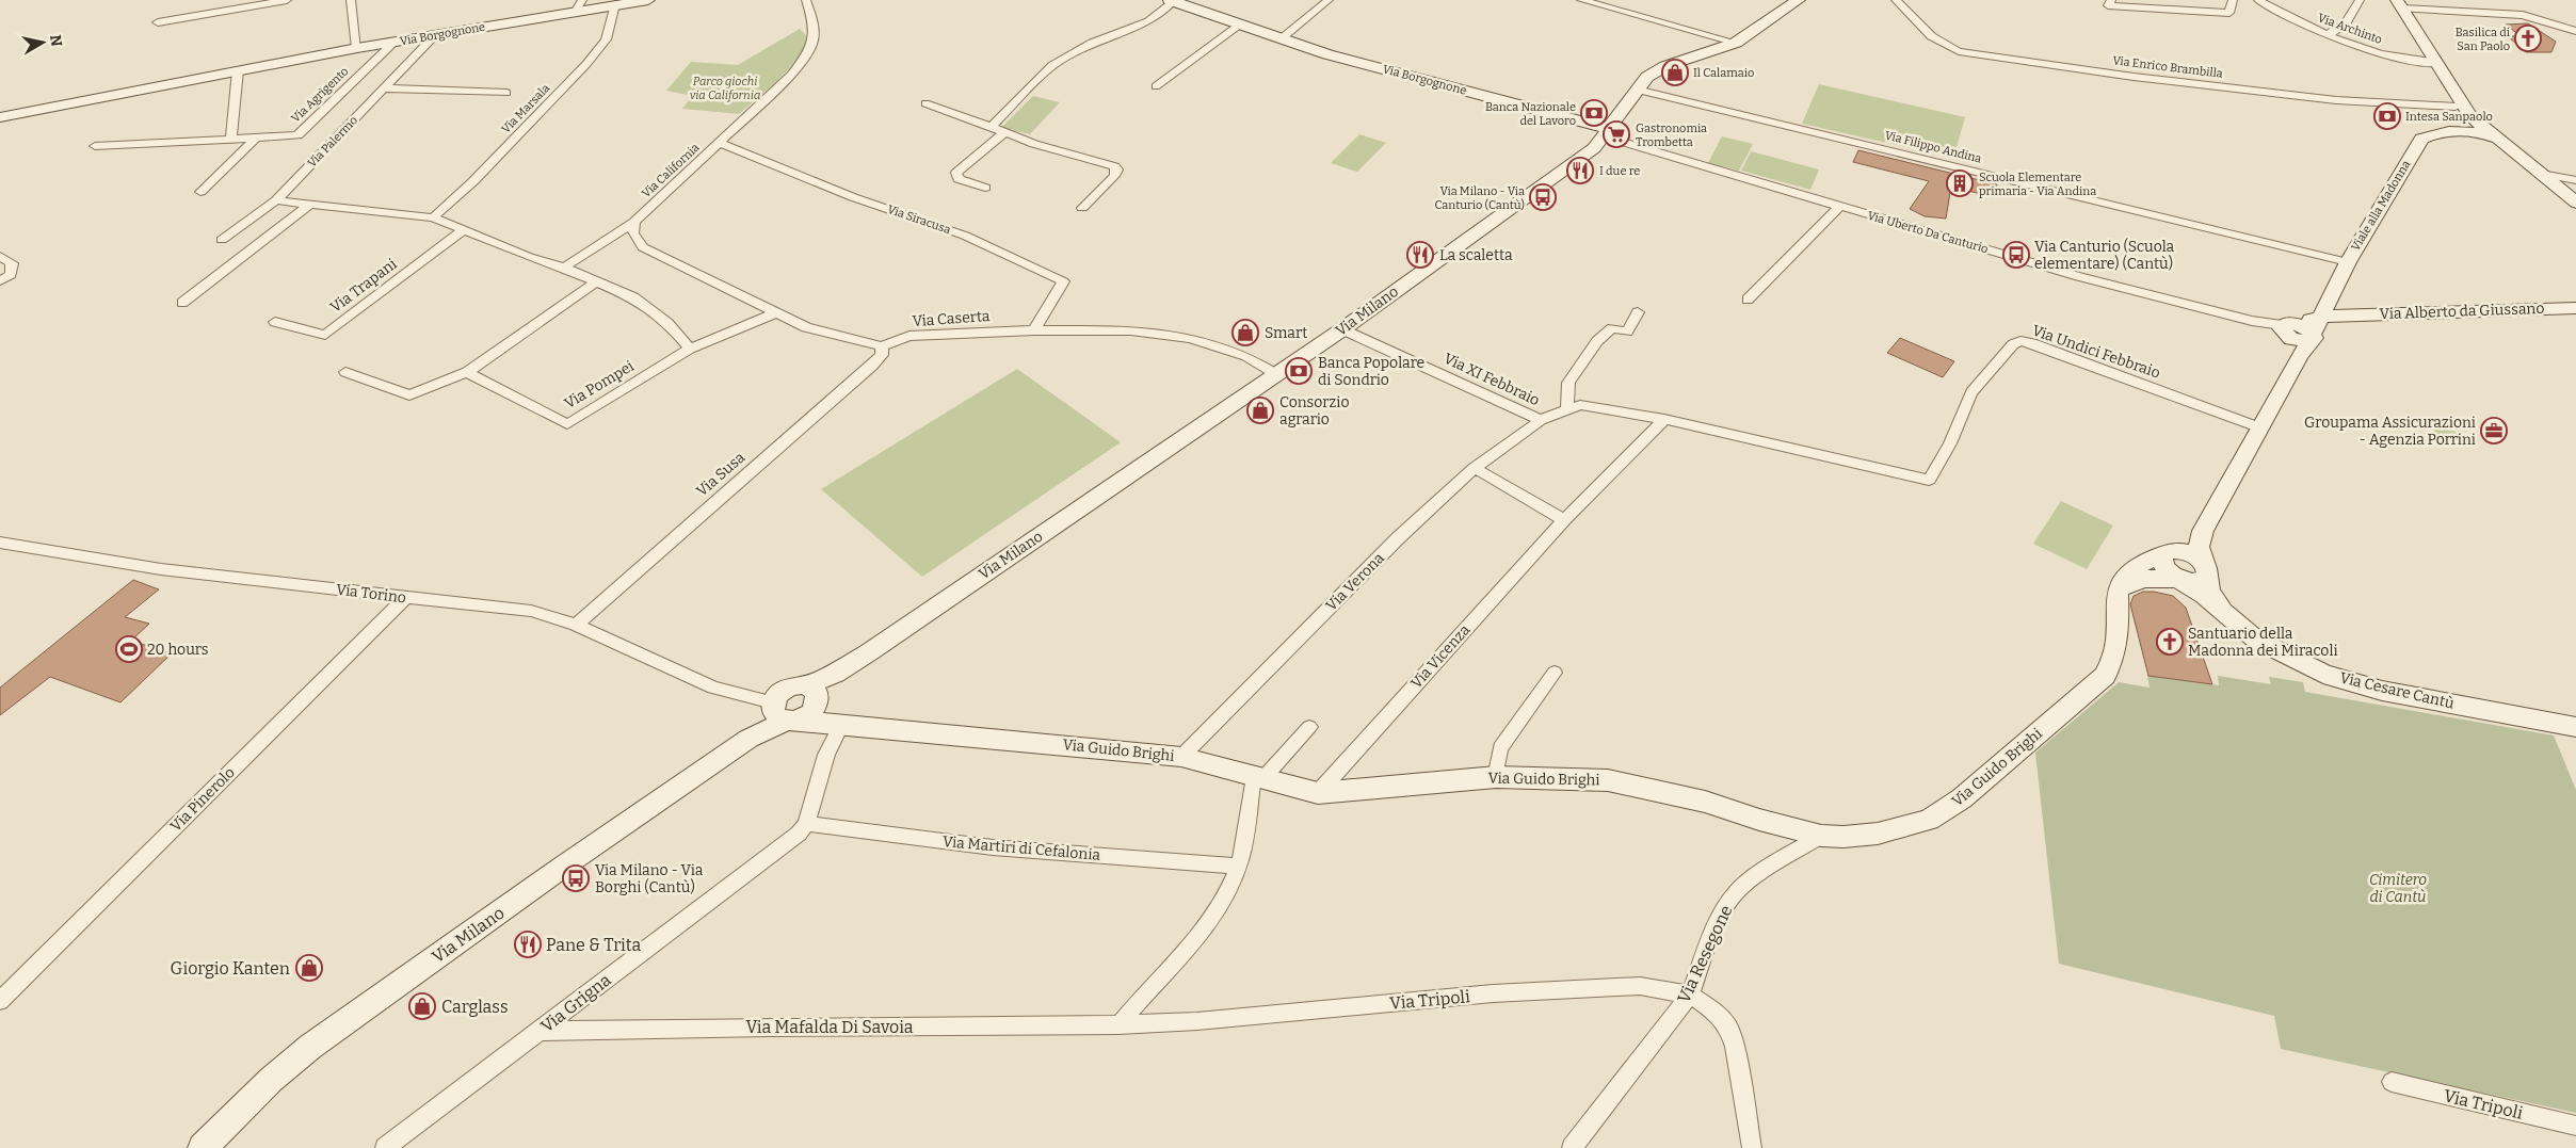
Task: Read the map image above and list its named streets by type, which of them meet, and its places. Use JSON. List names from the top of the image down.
{
  "streets": {
    "street": [
      "Via Archinto",
      "Via Borgognone",
      "Via Enrico Brambilla",
      "Via Agrigento",
      "Via Marsala",
      "Via Palermo",
      "Via Filippo Andina",
      "Via California",
      "Viale alla Madonna",
      "Via Siracusa",
      "Via Uberto Da Canturio",
      "Via Trapani",
      "Via Milano",
      "Via Alberto da Giussano",
      "Via Caserta",
      "Via Undici Febbraio",
      "Via XI Febbraio",
      "Via Pompei",
      "Via Susa",
      "Via Verona",
      "Via Torino",
      "Via Vicenza",
      "Via Cesare Cantù",
      "Via Guido Brighi",
      "Via Pinerolo",
      "Via Martiri di Cefalonia",
      "Via Resegone",
      "Via Tripoli",
      "Via Grigna",
      "Via Mafalda Di Savoia"
    ]
  },
  "crossings": [
    ["Via Borgognone", "Via Agrigento"],
    ["Via Borgognone", "Via Marsala"],
    ["Via Borgognone", "Via Palermo"],
    ["Via Borgognone", "Via Uberto Da Canturio"],
    ["Via Borgognone", "Via Milano"],
    ["Via Filippo Andina", "Viale alla Madonna"],
    ["Via Filippo Andina", "Via Milano"],
    ["Via California", "Via Siracusa"],
    ["Viale alla Madonna", "Via Uberto Da Canturio"],
    ["Viale alla Madonna", "Via Alberto da Giussano"],
    ["Viale alla Madonna", "Via Undici Febbraio"],
    ["Viale alla Madonna", "Via Cesare Cantù"],
    ["Via Siracusa", "Via Caserta"],
    ["Via Uberto Da Canturio", "Via Milano"],
    ["Via Milano", "Via Caserta"],
    ["Via Milano", "Via XI Febbraio"],
    ["Via Milano", "Via Torino"],
    ["Via Milano", "Via Guido Brighi"],
    ["Via Caserta", "Via Susa"],
    ["Via Undici Febbraio", "Via XI Febbraio"],
    ["Via XI Febbraio", "Via Verona"],
    ["Via Susa", "Via Torino"],
    ["Via Verona", "Via Guido Brighi"],
    ["Via Torino", "Via Guido Brighi"],
    ["Via Torino", "Via Pinerolo"],
    ["Via Vicenza", "Via Guido Brighi"],
    ["Via Guido Brighi", "Via Resegone"],
    ["Via Guido Brighi", "Via Grigna"],
    ["Via Martiri di Cefalonia", "Via Grigna"],
    ["Via Resegone", "Via Tripoli"],
    ["Via Tripoli", "Via Mafalda Di Savoia"],
    ["Via Grigna", "Via Mafalda Di Savoia"]
  ],
  "parks": ["Parco giochi via California", "Cimitero di Cantù"],
  "places": {
    "church": ["Basilica di San Paolo", "Santuario della Madonna dei Miracoli"],
    "shop": [
      "Il Calamaio",
      "Smart",
      "Consorzio agrario",
      "Giorgio Kanten",
      "Carglass"
    ],
    "bank": ["Banca Nazionale del Lavoro", "Intesa Sanpaolo", "Banca Popolare di Sondrio"],
    "supermarket": ["Gastronomia Trombetta"],
    "restaurant": ["I due re", "La scaletta", "Pane & Trita"],
    "building": ["Scuola Elementare primaria - Via Andina"],
    "bus stop": ["Via Milano - Via Canturio (Cantù)", "Via Canturio (Scuola elementare) (Cantù)", "Via Milano - Via Borghi (Cantù)"],
    "office": ["Groupama Assicurazioni - Agenzia Porrini"],
    "sports": ["20 hours"]
  },
  "north": "right"
}
